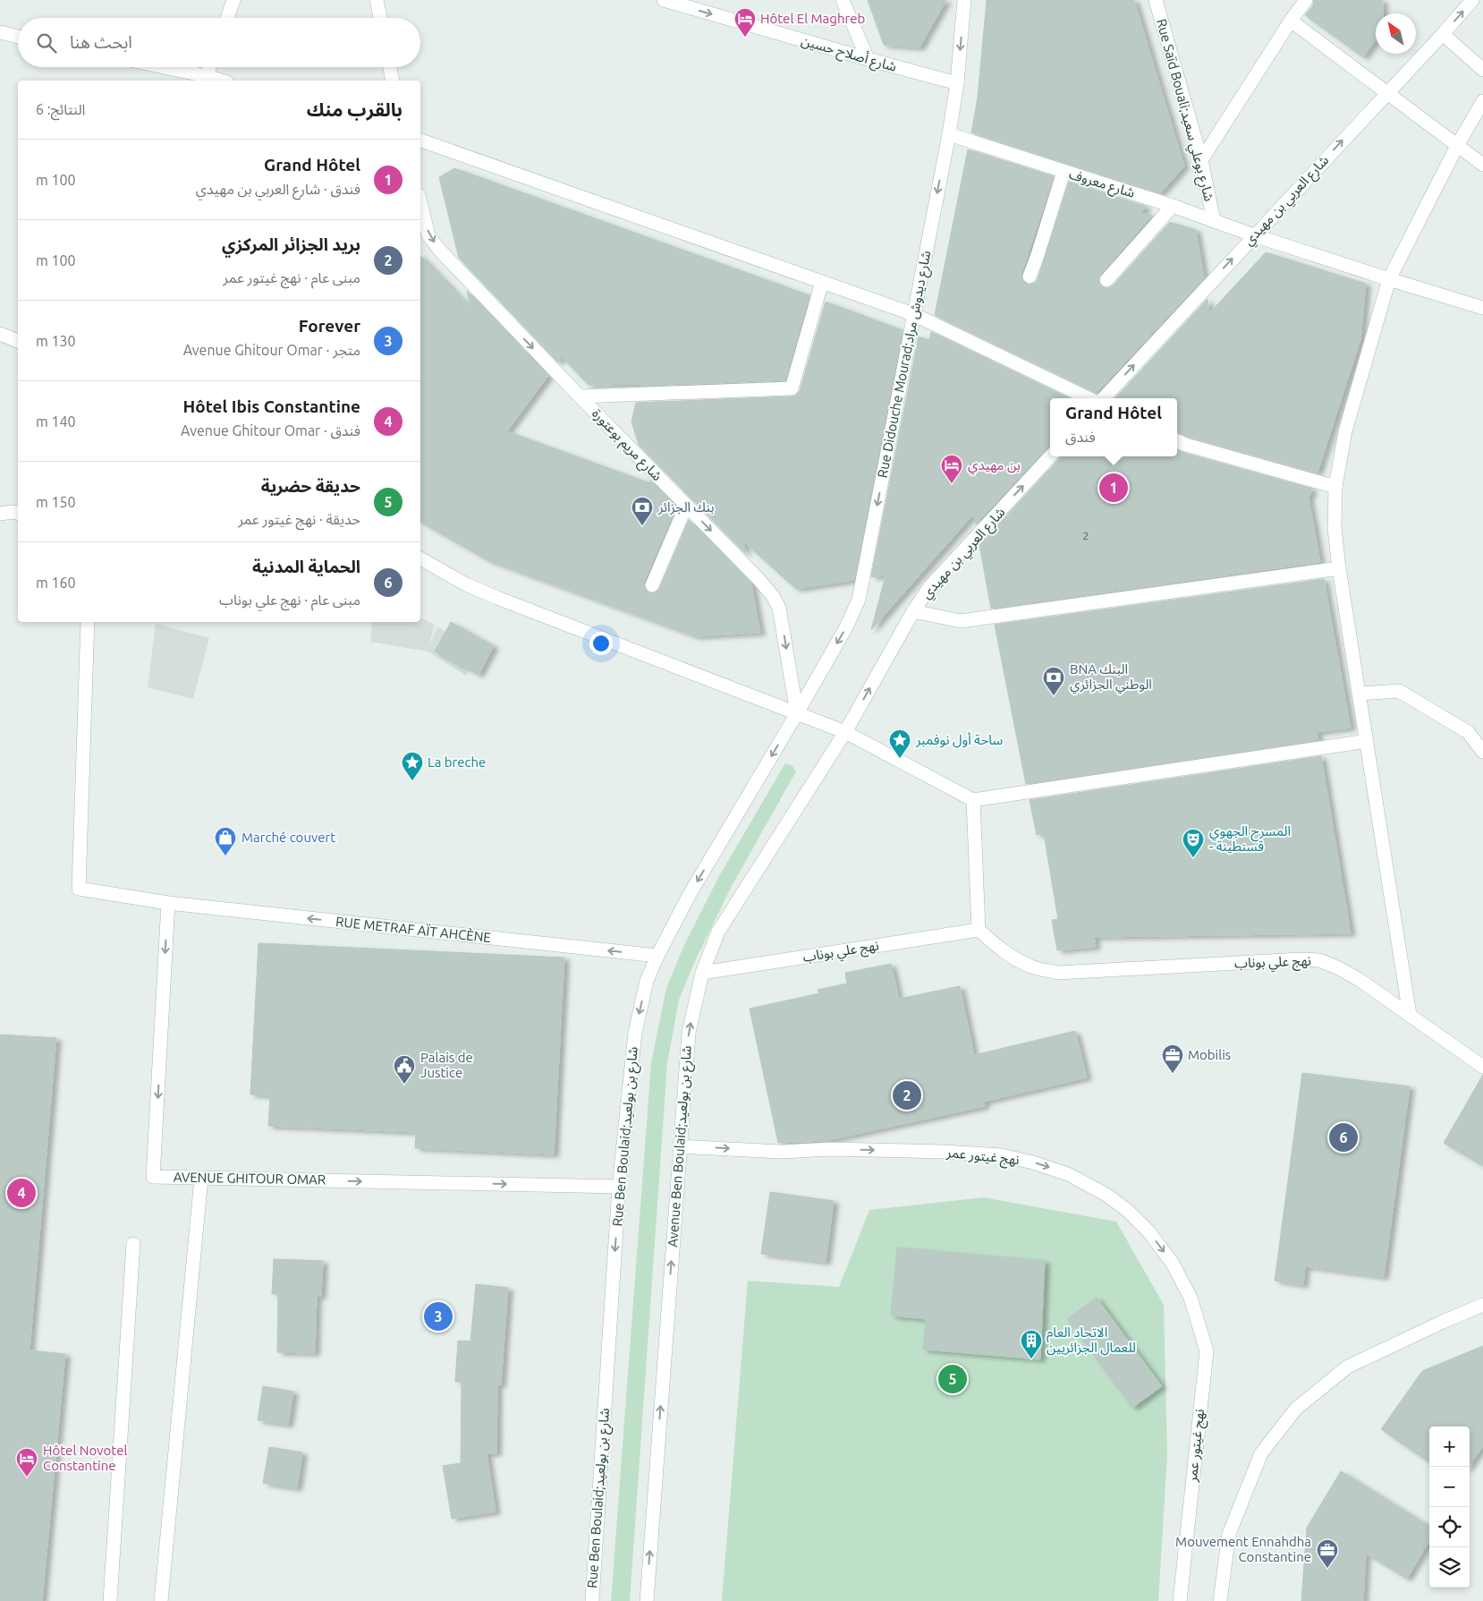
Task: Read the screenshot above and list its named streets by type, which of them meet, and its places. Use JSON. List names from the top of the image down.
{
  "streets": {
    "street": [
      "شارع أصلاح حسين",
      "Rue Saïd Bouali;شارع بوعلي سعيد",
      "شارع معروف",
      "شارع العربي بن مهيدي",
      "Rue Didouche Mourad;شارع ديدوش مراد",
      "شارع مريم بوعتورة",
      "RUE METRAF AÏT AHCÈNE",
      "نهج علي بوناب",
      "Rue Ben Boulaid;شارع بن بولعيد",
      "Avenue Ben Boulaid;شارع بن بولعيد",
      "نهج غيتور عمر",
      "AVENUE GHITOUR OMAR"
    ]
  },
  "crossings": [
    ["شارع أصلاح حسين", "Rue Didouche Mourad;شارع ديدوش مراد"],
    ["Rue Saïd Bouali;شارع بوعلي سعيد", "شارع معروف"],
    ["شارع معروف", "شارع العربي بن مهيدي"],
    ["شارع معروف", "Rue Didouche Mourad;شارع ديدوش مراد"],
    ["شارع العربي بن مهيدي", "Avenue Ben Boulaid;شارع بن بولعيد"],
    ["Rue Didouche Mourad;شارع ديدوش مراد", "شارع مريم بوعتورة"],
    ["Rue Didouche Mourad;شارع ديدوش مراد", "Rue Ben Boulaid;شارع بن بولعيد"],
    ["شارع مريم بوعتورة", "Rue Ben Boulaid;شارع بن بولعيد"],
    ["RUE METRAF AÏT AHCÈNE", "Rue Ben Boulaid;شارع بن بولعيد"],
    ["RUE METRAF AÏT AHCÈNE", "AVENUE GHITOUR OMAR"],
    ["نهج علي بوناب", "Avenue Ben Boulaid;شارع بن بولعيد"],
    ["Rue Ben Boulaid;شارع بن بولعيد", "AVENUE GHITOUR OMAR"],
    ["Avenue Ben Boulaid;شارع بن بولعيد", "نهج غيتور عمر"]
  ],
  "one_way": [
    "شارع أصلاح حسين",
    "Rue Didouche Mourad;شارع ديدوش مراد",
    "شارع مريم بوعتورة",
    "RUE METRAF AÏT AHCÈNE",
    "Rue Ben Boulaid;شارع بن بولعيد",
    "Avenue Ben Boulaid;شارع بن بولعيد"
  ],
  "places": {
    "hotel": ["Hôtel El Maghreb", "بن مهيدي", "Hôtel Novotel Constantine"],
    "bank": ["بنك الجزائر", "BNA البنك الوطني الجزائري"],
    "place": ["ساحة أول نوفمبر", "La breche"],
    "shop": ["Marché couvert"],
    "theatre": ["المسرح الجهوي - قسنطينة"],
    "office": ["Mobilis", "Mouvement Ennahdha Constantine"],
    "public building": ["Palais de Justice"],
    "building": ["الاتحاد العام للعمال الجزائريين"]
  },
  "house_numbers": ["2"],
  "north": "top left",
  "page": {
    "search": "ابحث هنا",
    "heading": ["بالقرب منك", "النتائج: 6"],
    "list": [
      {
        "mark": "1",
        "name": "Grand Hôtel",
        "note": "فندق · شارع العربي بن مهيدي",
        "value": "100 m"
      },
      {
        "mark": "2",
        "name": "بريد الجزائر المركزي",
        "note": "مبنى عام · نهج غيتور عمر",
        "value": "100 m"
      },
      {
        "mark": "3",
        "name": "Forever",
        "note": "متجر · Avenue Ghitour Omar",
        "value": "130 m"
      },
      {
        "mark": "4",
        "name": "Hôtel Ibis Constantine",
        "note": "فندق · Avenue Ghitour Omar",
        "value": "140 m"
      },
      {
        "mark": "5",
        "name": "حديقة حضرية",
        "note": "حديقة · نهج غيتور عمر",
        "value": "150 m"
      },
      {
        "mark": "6",
        "name": "الحماية المدنية",
        "note": "مبنى عام · نهج علي بوناب",
        "value": "160 m"
      }
    ],
    "popup": ["Grand Hôtel", "فندق"],
    "pins": [
      "1",
      "2",
      "6",
      "4",
      "3",
      "5"
    ],
    "map_buttons": ["+", "−"]
  }
}
